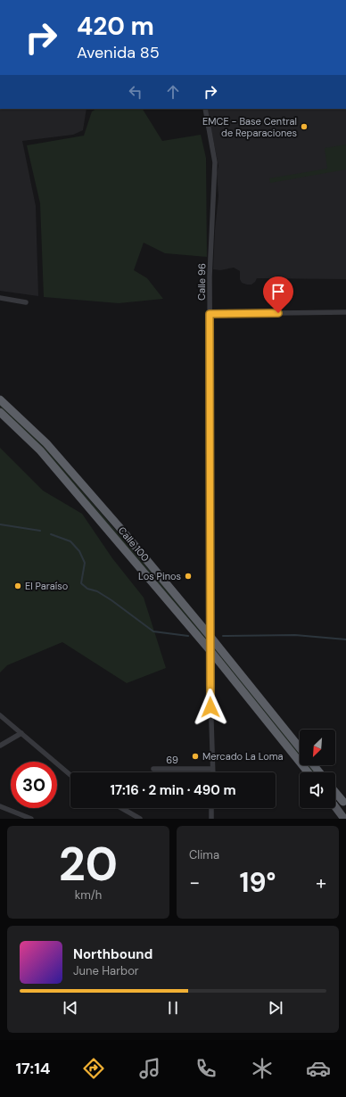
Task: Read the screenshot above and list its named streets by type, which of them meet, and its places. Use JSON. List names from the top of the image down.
{
  "streets": {
    "highway": ["Calle 100"],
    "street": ["Calle 96", "69"]
  },
  "crossings": [
    ["Calle 96", "Calle 100"],
    ["Calle 96", "69"]
  ],
  "places": [
    "EMCE - Base Central de Reparaciones",
    "Los Pinos",
    "El Paraíso",
    "Mercado La Loma"
  ],
  "north": "bottom left",
  "page": {
    "turn": ["420 m", "Avenida 85"],
    "limit": "30",
    "trip": "17:16 · 2 min · 490 m",
    "tile": [
      ["20", "km/h"],
      "Clima"
    ],
    "heat": ["−", "19°", "+"],
    "song": ["Northbound", "June Harbor"],
    "tabs": "17:14"
  }
}
